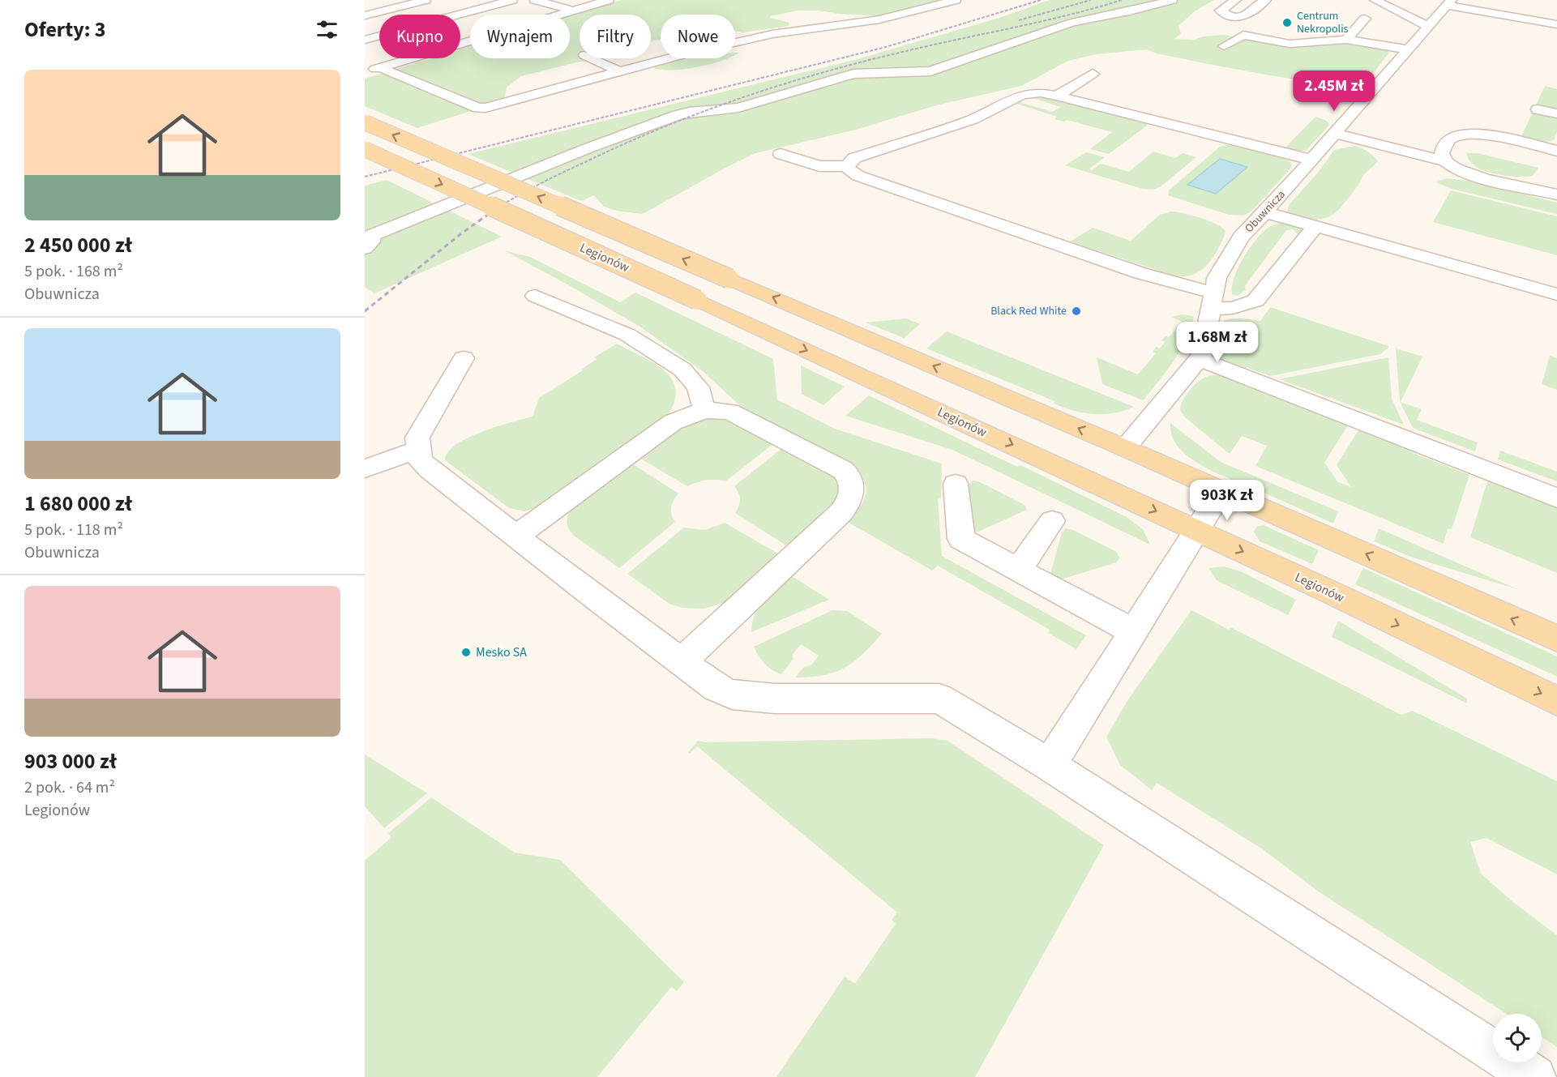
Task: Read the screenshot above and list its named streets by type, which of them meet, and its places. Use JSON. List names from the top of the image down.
{
  "streets": {
    "main road": ["Legionów"],
    "street": ["Obuwnicza"]
  },
  "places": ["Centrum Nekropolis", "Black Red White", "Mesko SA"],
  "page": {
    "heading": "Oferty: 3",
    "chip": [
      "Kupno",
      "Wynajem",
      "Filtry",
      "Nowe"
    ],
    "list": [
      {
        "name": "2 450 000 zł",
        "note": "5 pok. · 168 m² · Obuwnicza"
      },
      {
        "name": "1 680 000 zł",
        "note": "5 pok. · 118 m² · Obuwnicza"
      },
      {
        "name": "903 000 zł",
        "note": "2 pok. · 64 m² · Legionów"
      }
    ],
    "price": ["2.45M zł", "1.68M zł", "903K zł"]
  }
}
